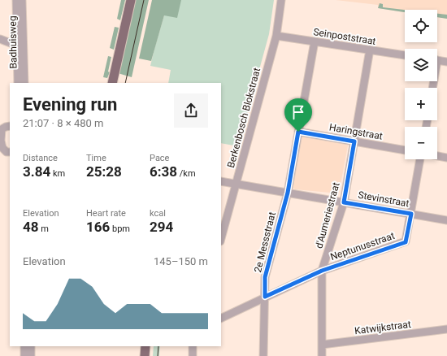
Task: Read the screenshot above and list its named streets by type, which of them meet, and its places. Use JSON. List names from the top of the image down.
{
  "streets": {
    "street": [
      "Seinpoststraat",
      "Badhuisweg",
      "Berkenbosch Blokstraat",
      "Haringstraat",
      "Stevinstraat",
      "d'Aumeriestraat",
      "2e Messstraat",
      "Neptunusstraat",
      "Katwijkstraat"
    ]
  },
  "crossings": [
    ["Seinpoststraat", "Berkenbosch Blokstraat"],
    ["Seinpoststraat", "d'Aumeriestraat"],
    ["Seinpoststraat", "2e Messstraat"],
    ["Berkenbosch Blokstraat", "Stevinstraat"],
    ["Haringstraat", "d'Aumeriestraat"],
    ["Haringstraat", "2e Messstraat"],
    ["Stevinstraat", "d'Aumeriestraat"],
    ["Stevinstraat", "2e Messstraat"],
    ["Stevinstraat", "Neptunusstraat"],
    ["d'Aumeriestraat", "Neptunusstraat"],
    ["d'Aumeriestraat", "Katwijkstraat"],
    ["2e Messstraat", "Neptunusstraat"]
  ],
  "page": {
    "map_buttons": ["+", "−"],
    "heading": ["Evening run", "21:07 · 8 × 480 m"],
    "stats": [
      ["Distance", "3.84 km"],
      ["Time", "25:28"],
      ["Pace", "6:38 /km"],
      ["Elevation", "48 m"],
      ["Heart rate", "166 bpm"],
      ["kcal", "294"]
    ],
    "chart": ["Elevation", "145–150 m"]
  }
}
